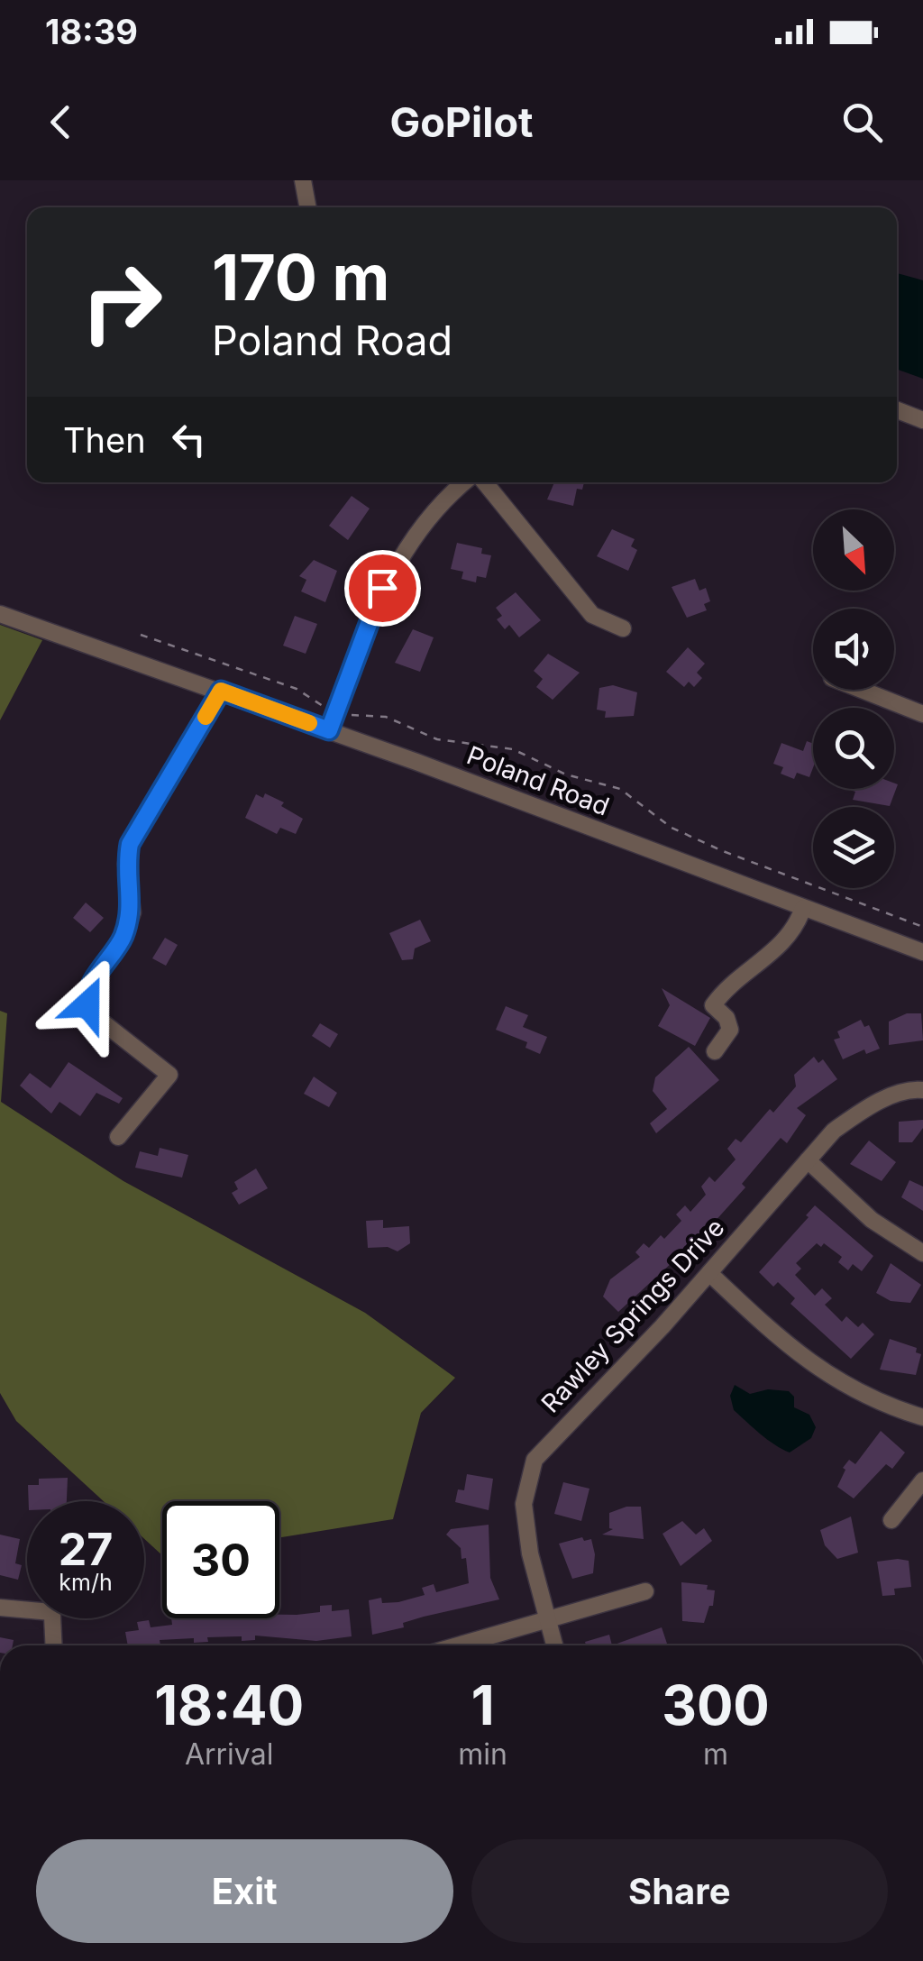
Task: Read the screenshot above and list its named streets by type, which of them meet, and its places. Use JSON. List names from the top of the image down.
{
  "streets": {
    "street": ["Poland Road", "Rawley Springs Drive"]
  },
  "north": "bottom right",
  "page": {
    "status": "18:39",
    "header": "GoPilot",
    "turn": ["170 m", "Poland Road"],
    "then": "Then",
    "speed": "27 km/h",
    "limit": "30",
    "eta": [
      "18:40",
      "Arrival",
      "1",
      "min",
      "300",
      "m"
    ],
    "buttons": ["Exit", "Share"]
  }
}
